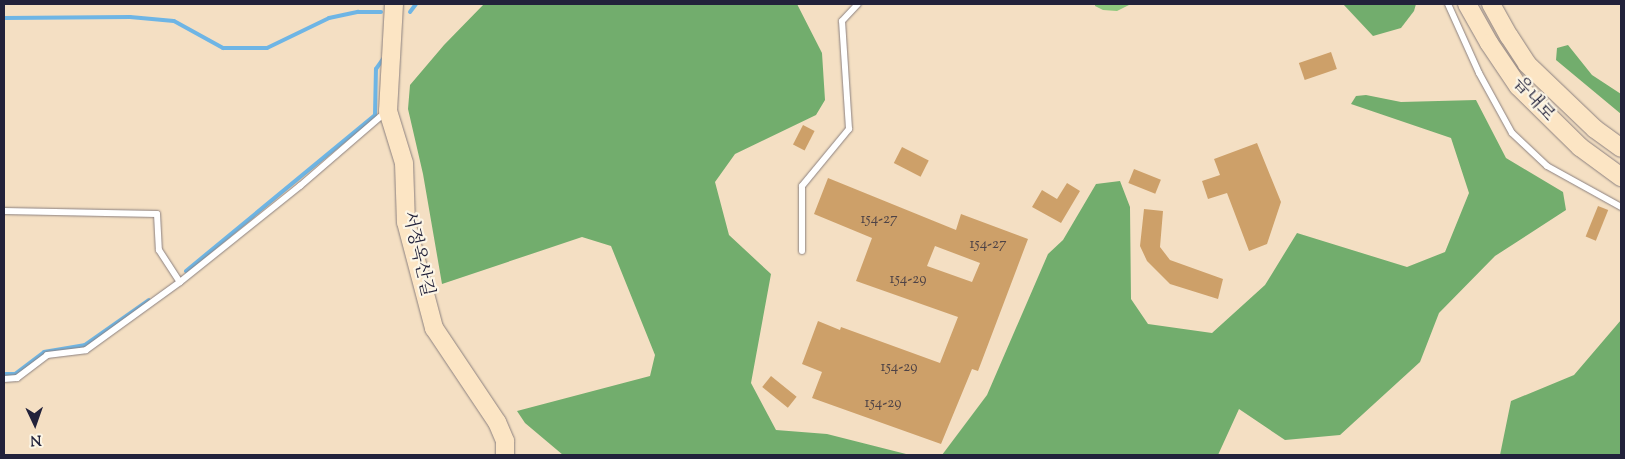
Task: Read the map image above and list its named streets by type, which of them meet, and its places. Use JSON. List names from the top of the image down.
{
  "streets": {
    "street": ["읍내로", "서정옥산길"]
  },
  "house_numbers": [
    "154-27",
    "154-27",
    "154-29",
    "154-29",
    "154-29"
  ],
  "north": "bottom"
}
